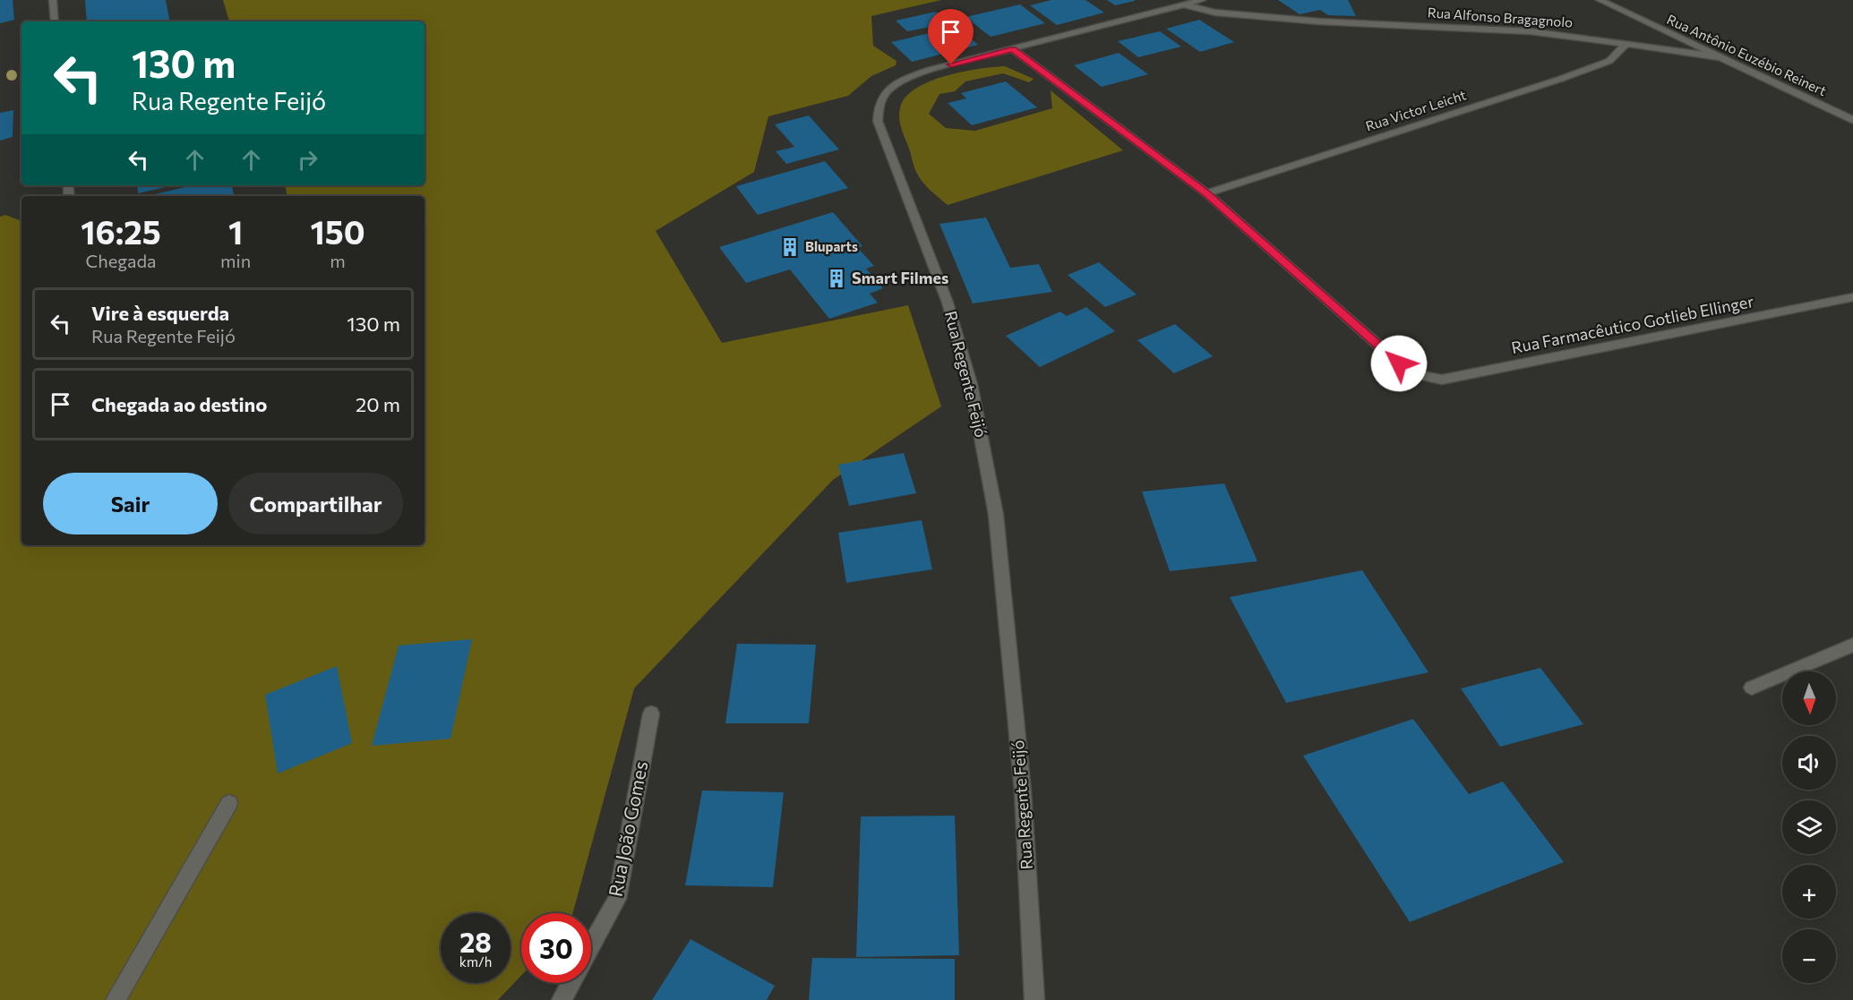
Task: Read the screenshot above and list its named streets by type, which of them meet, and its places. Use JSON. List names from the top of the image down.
{
  "streets": {
    "street": [
      "Rua Alfonso Bragagnolo",
      "Rua Antônio Euzébio Reinert",
      "Rua Victor Leicht",
      "Rua Farmacêutico Gotlieb Ellinger",
      "Rua Regente Feijó",
      "Rua João Gomes"
    ]
  },
  "crossings": [
    ["Rua Alfonso Bragagnolo", "Rua Antônio Euzébio Reinert"],
    ["Rua Alfonso Bragagnolo", "Rua Victor Leicht"],
    ["Rua Alfonso Bragagnolo", "Rua Regente Feijó"],
    ["Rua Victor Leicht", "Rua Farmacêutico Gotlieb Ellinger"]
  ],
  "places": {
    "building": ["Bluparts", "Smart Filmes"]
  },
  "north": "bottom",
  "page": {
    "turn": ["130 m", "Rua Regente Feijó"],
    "eta": [
      "16:25",
      "Chegada",
      "1",
      "min",
      "150",
      "m"
    ],
    "list": [
      {
        "name": "Vire à esquerda",
        "note": "Rua Regente Feijó",
        "value": "130 m"
      },
      {
        "name": "Chegada ao destino",
        "value": "20 m"
      }
    ],
    "buttons": ["Sair", "Compartilhar"],
    "map_buttons": ["+", "−"],
    "speed": "28 km/h",
    "limit": "30"
  }
}
